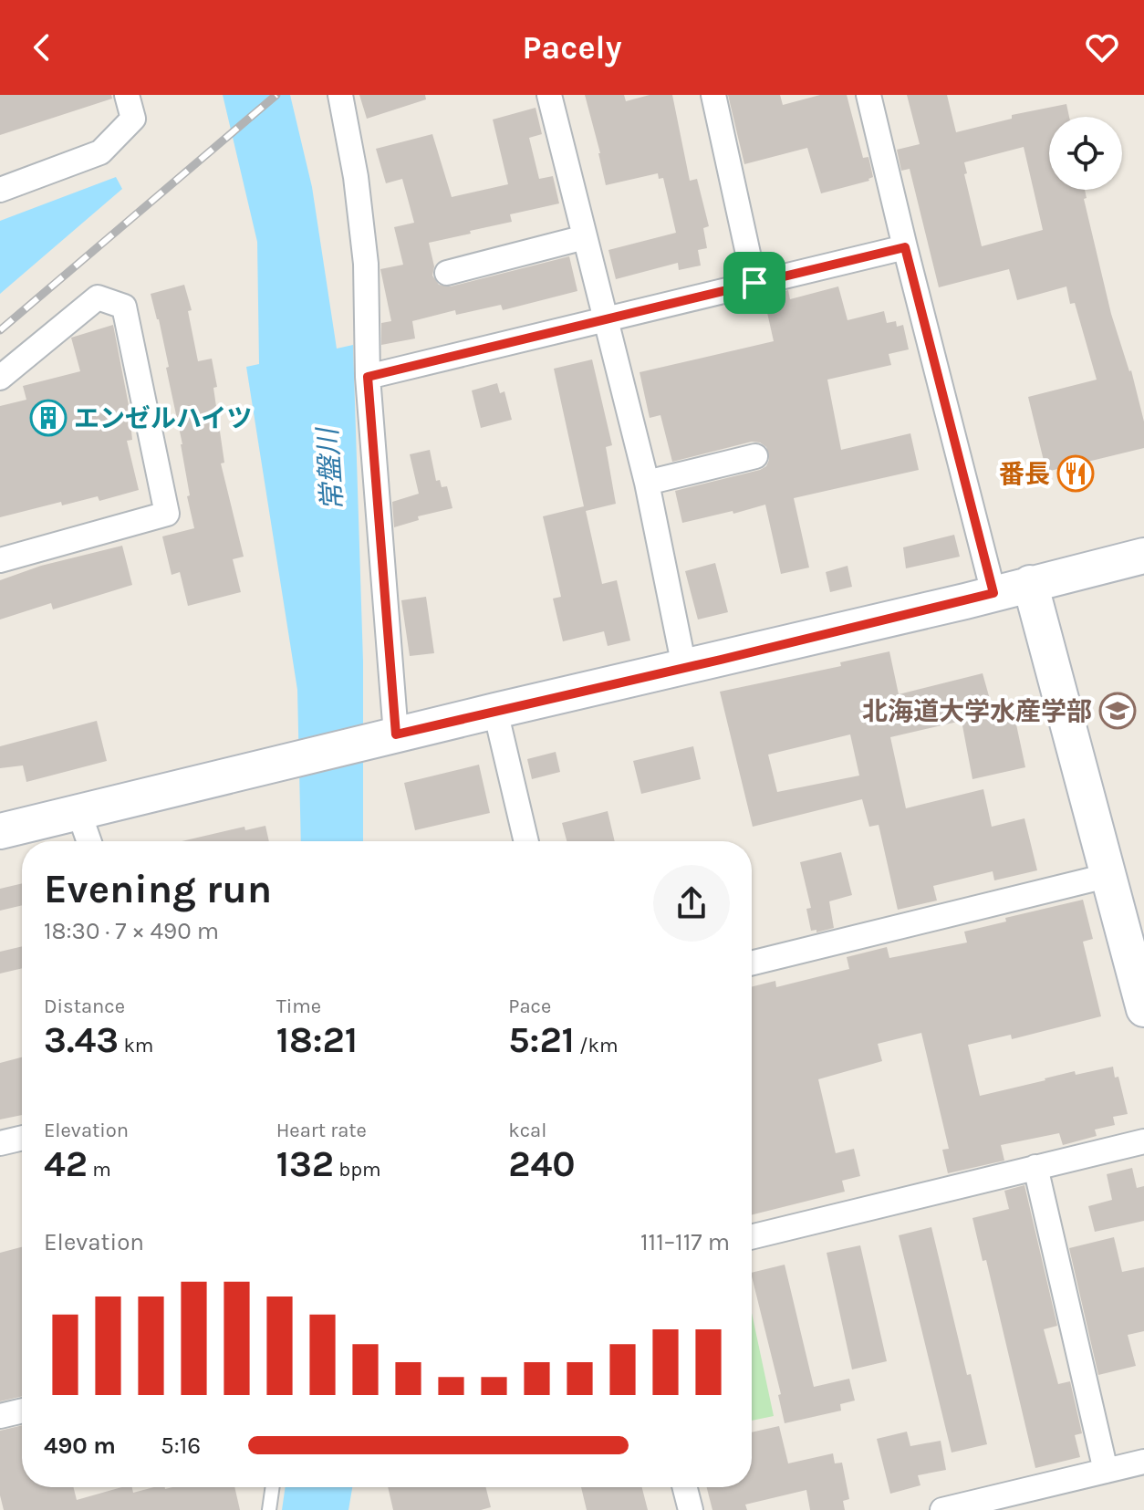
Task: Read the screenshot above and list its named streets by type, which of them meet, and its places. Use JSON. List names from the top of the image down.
{
  "water": ["常盤川"],
  "places": {
    "building": ["エンゼルハイツ"],
    "restaurant": ["番長"],
    "school or university": ["北海道大学水産学部"]
  },
  "page": {
    "header": "Pacely",
    "heading": ["Evening run", "18:30 · 7 × 490 m"],
    "stats": [
      ["Distance", "3.43 km"],
      ["Time", "18:21"],
      ["Pace", "5:21 /km"],
      ["Elevation", "42 m"],
      ["Heart rate", "132 bpm"],
      ["kcal", "240"]
    ],
    "chart": ["Elevation", "111–117 m"],
    "list": [
      {
        "name": "490 m",
        "note": "5:16"
      }
    ]
  }
}
